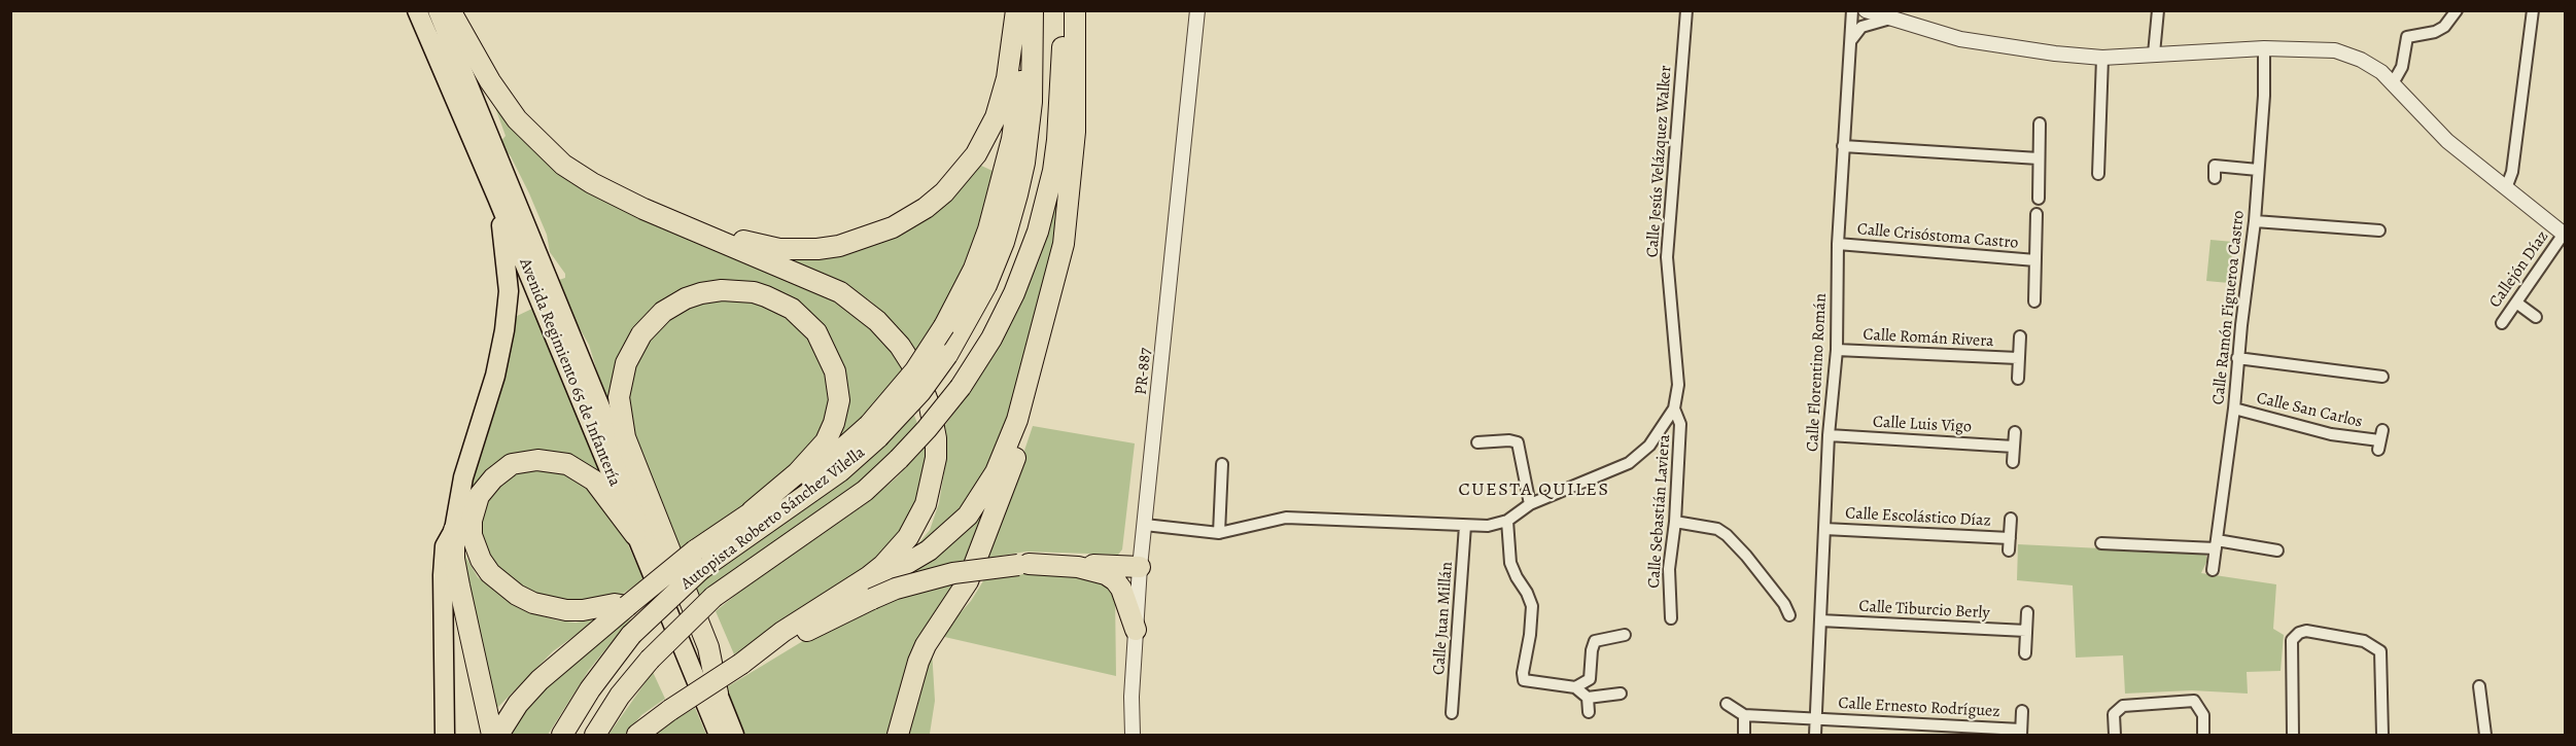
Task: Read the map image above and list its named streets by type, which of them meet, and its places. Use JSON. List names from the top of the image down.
{
  "streets": {
    "highway": ["Autopista Roberto Sánchez Vilella"],
    "main road": ["Avenida Regimiento 65 de Infantería"],
    "street": [
      "Calle Jesús Velázquez Walker",
      "Calle Crisóstoma Castro",
      "Callejón Díaz",
      "Calle Ramón Figueroa Castro",
      "Calle Román Rivera",
      "PR-887",
      "Calle Florentino Román",
      "Calle San Carlos",
      "Calle Luis Vigo",
      "Calle Sebastián Laviera",
      "Calle Escolástico Díaz",
      "Calle Tiburcio Berly",
      "Calle Juan Millán",
      "Calle Ernesto Rodríguez"
    ]
  },
  "crossings": [
    ["Calle Jesús Velázquez Walker", "PR-887"],
    ["Calle Jesús Velázquez Walker", "Calle Sebastián Laviera"],
    ["Calle Jesús Velázquez Walker", "Calle Juan Millán"],
    ["Calle Crisóstoma Castro", "Calle Florentino Román"],
    ["Calle Ramón Figueroa Castro", "Calle San Carlos"],
    ["Calle Román Rivera", "Calle Florentino Román"],
    ["Calle Florentino Román", "Calle Luis Vigo"],
    ["Calle Florentino Román", "Calle Escolástico Díaz"],
    ["Calle Florentino Román", "Calle Tiburcio Berly"],
    ["Calle Florentino Román", "Calle Ernesto Rodríguez"]
  ],
  "districts": ["CUESTA QUILES"]
}
